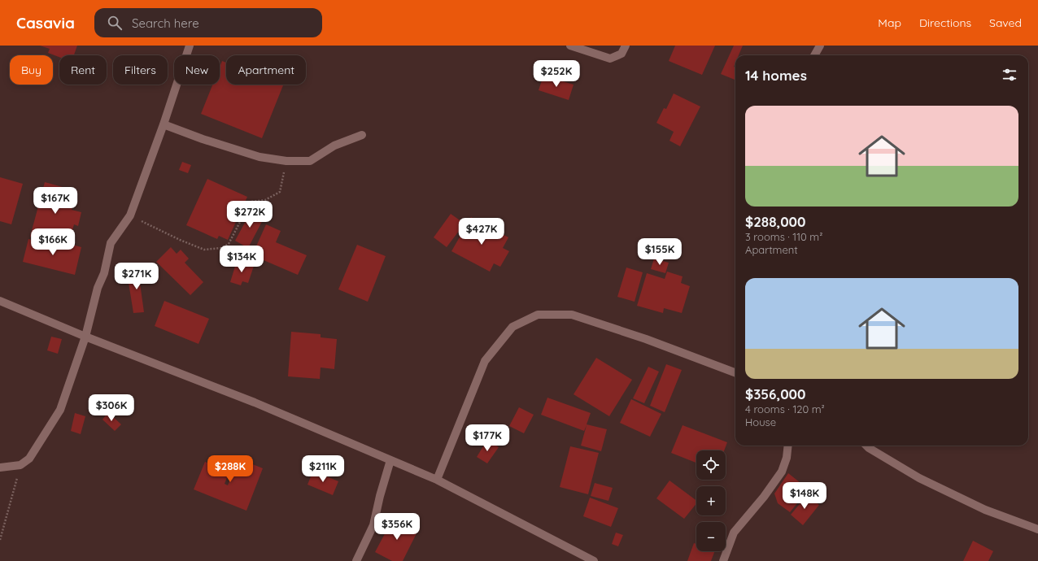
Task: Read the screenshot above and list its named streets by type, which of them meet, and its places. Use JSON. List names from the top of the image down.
{
  "page": {
    "header": "Casavia",
    "search": "Search here",
    "nav": ["Map", "Directions", "Saved"],
    "chip": [
      "Buy",
      "Rent",
      "Filters",
      "New",
      "Apartment"
    ],
    "heading": "14 homes",
    "price": [
      "$252K",
      "$167K",
      "$272K",
      "$427K",
      "$166K",
      "$155K",
      "$134K",
      "$271K",
      "$306K",
      "$177K",
      "$288K",
      "$211K",
      "$148K",
      "$356K"
    ],
    "list": [
      {
        "name": "$288,000",
        "note": "3 rooms · 110 m² · Apartment"
      },
      {
        "name": "$356,000",
        "note": "4 rooms · 120 m² · House"
      }
    ],
    "map_buttons": ["+", "−"]
  }
}
